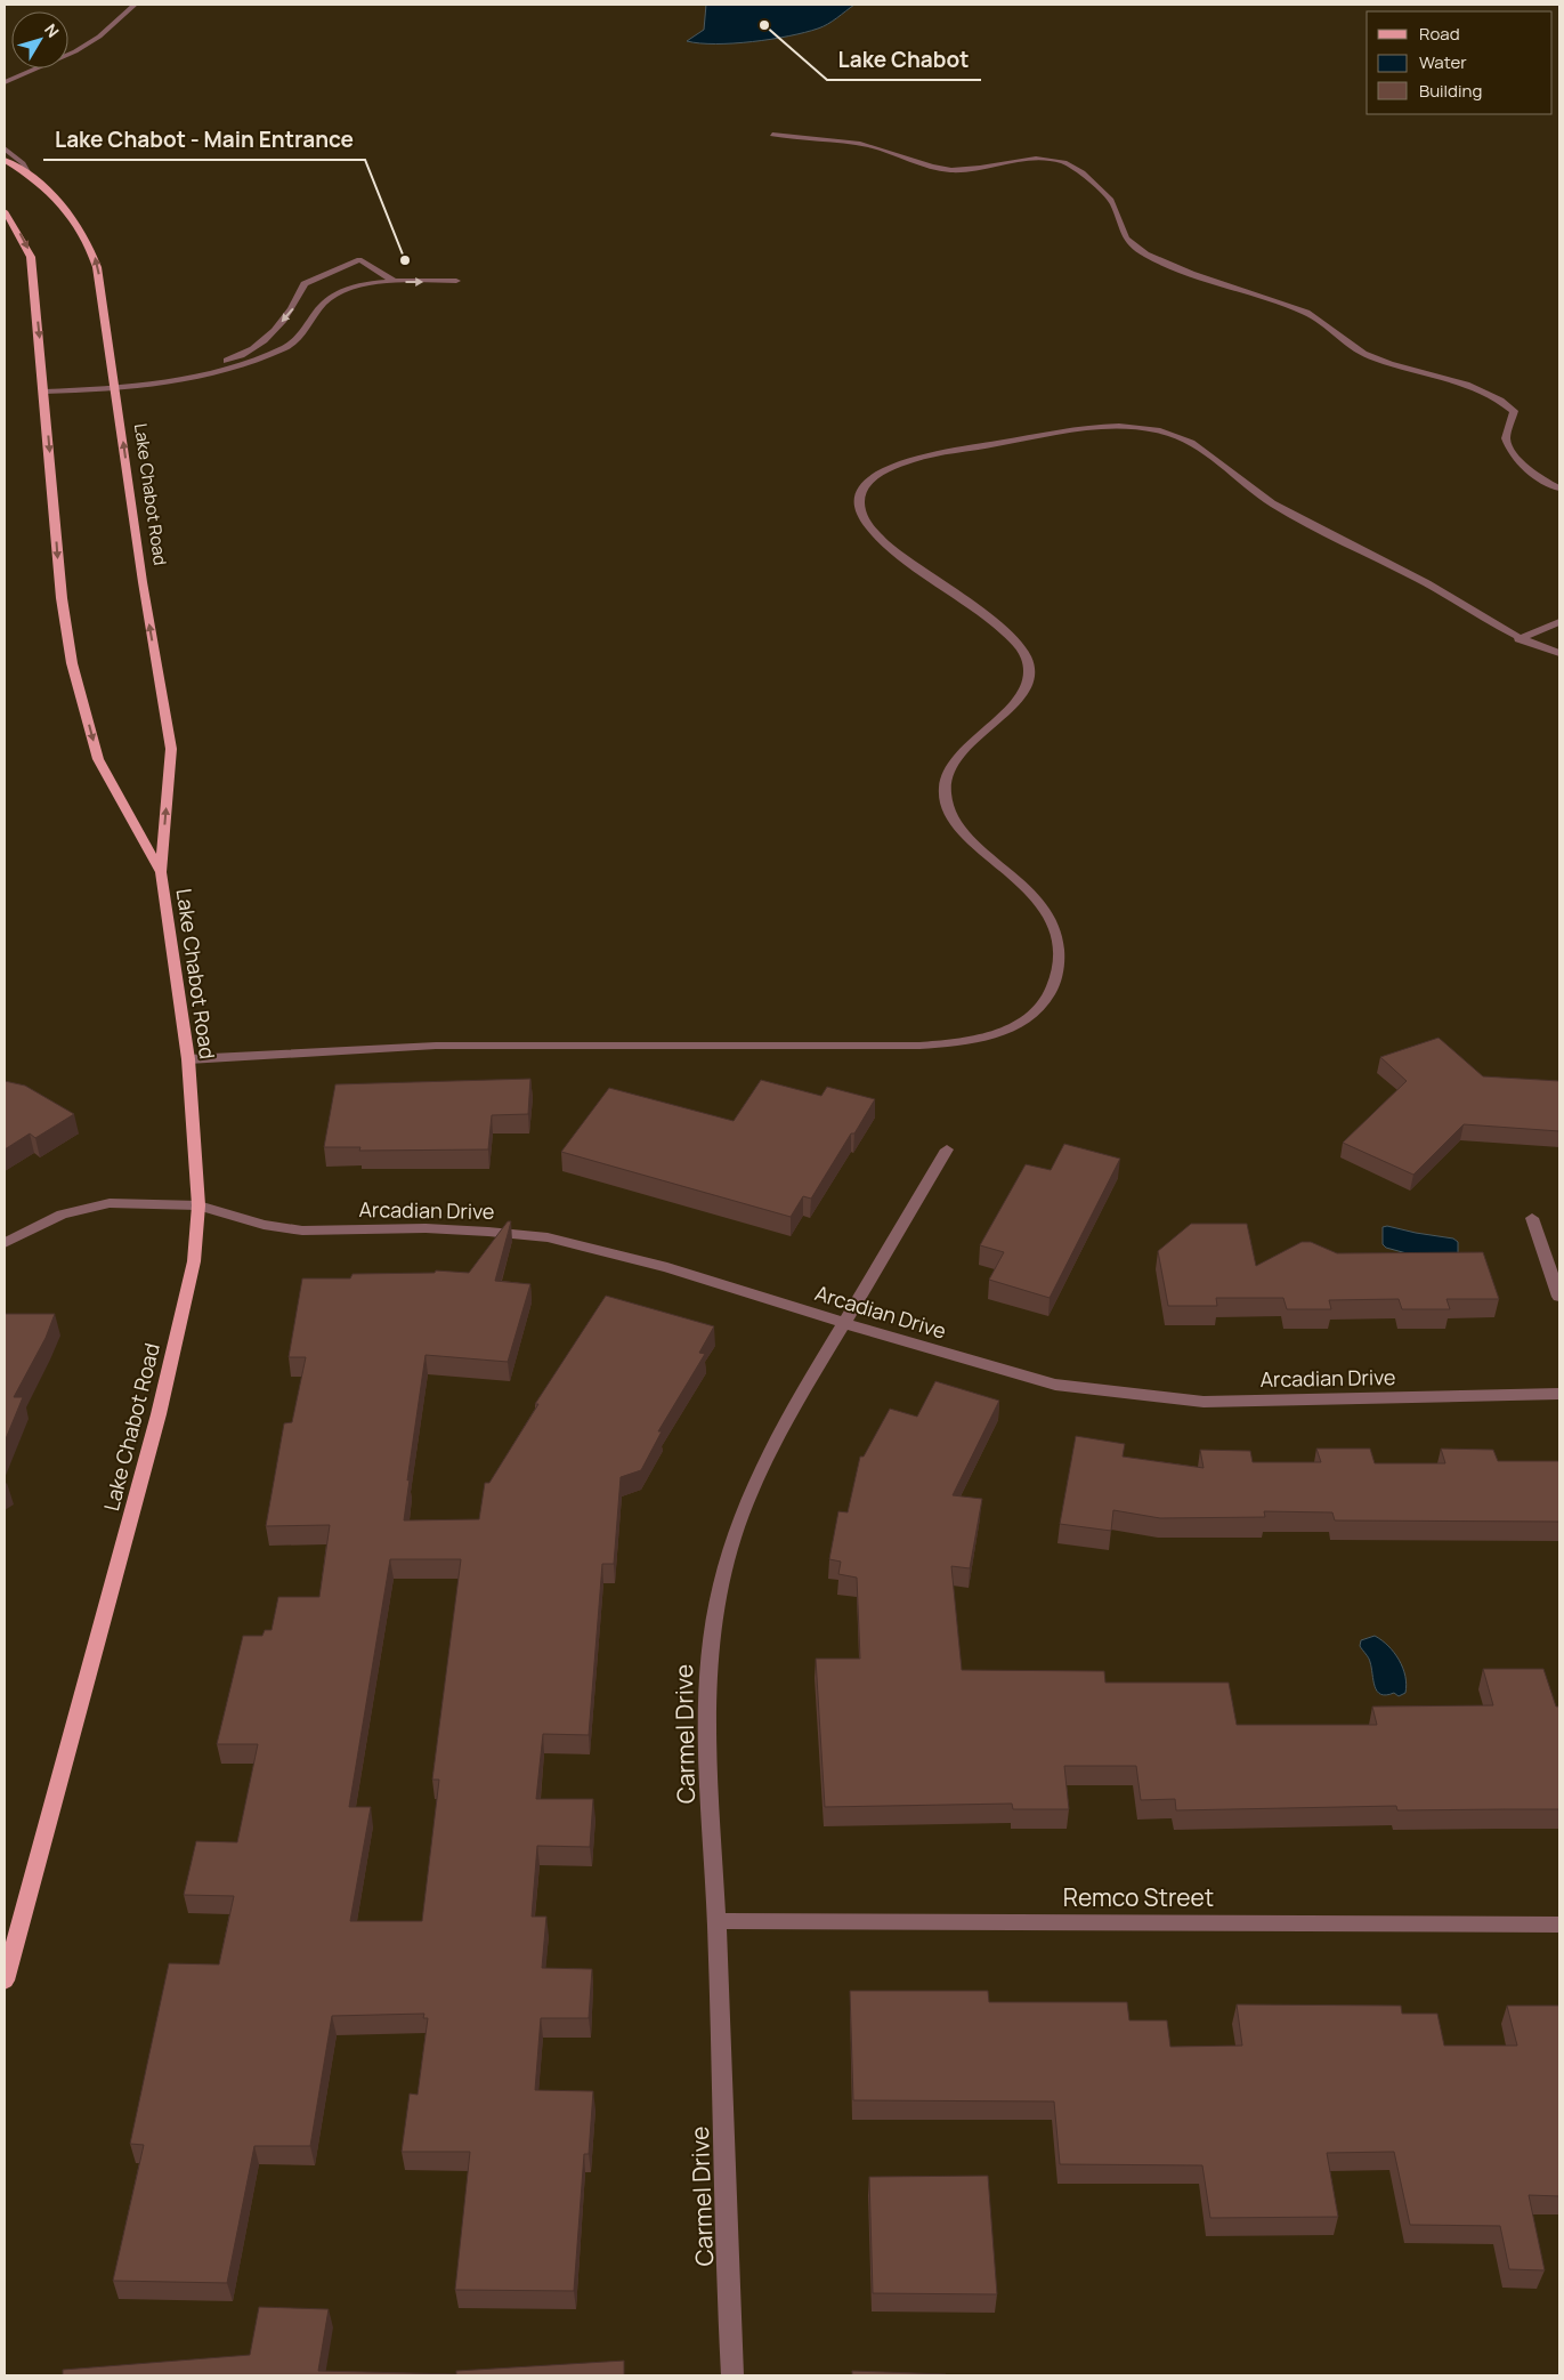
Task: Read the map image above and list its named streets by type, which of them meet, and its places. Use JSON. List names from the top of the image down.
{
  "streets": {
    "main road": ["Lake Chabot Road"],
    "street": ["Arcadian Drive", "Carmel Drive", "Remco Street"]
  },
  "crossings": [
    ["Lake Chabot Road", "Arcadian Drive"],
    ["Arcadian Drive", "Carmel Drive"],
    ["Carmel Drive", "Remco Street"]
  ],
  "places": ["Lake Chabot", "Lake Chabot - Main Entrance"],
  "legend": ["Road", "Water", "Building"],
  "north": "top right"
}
